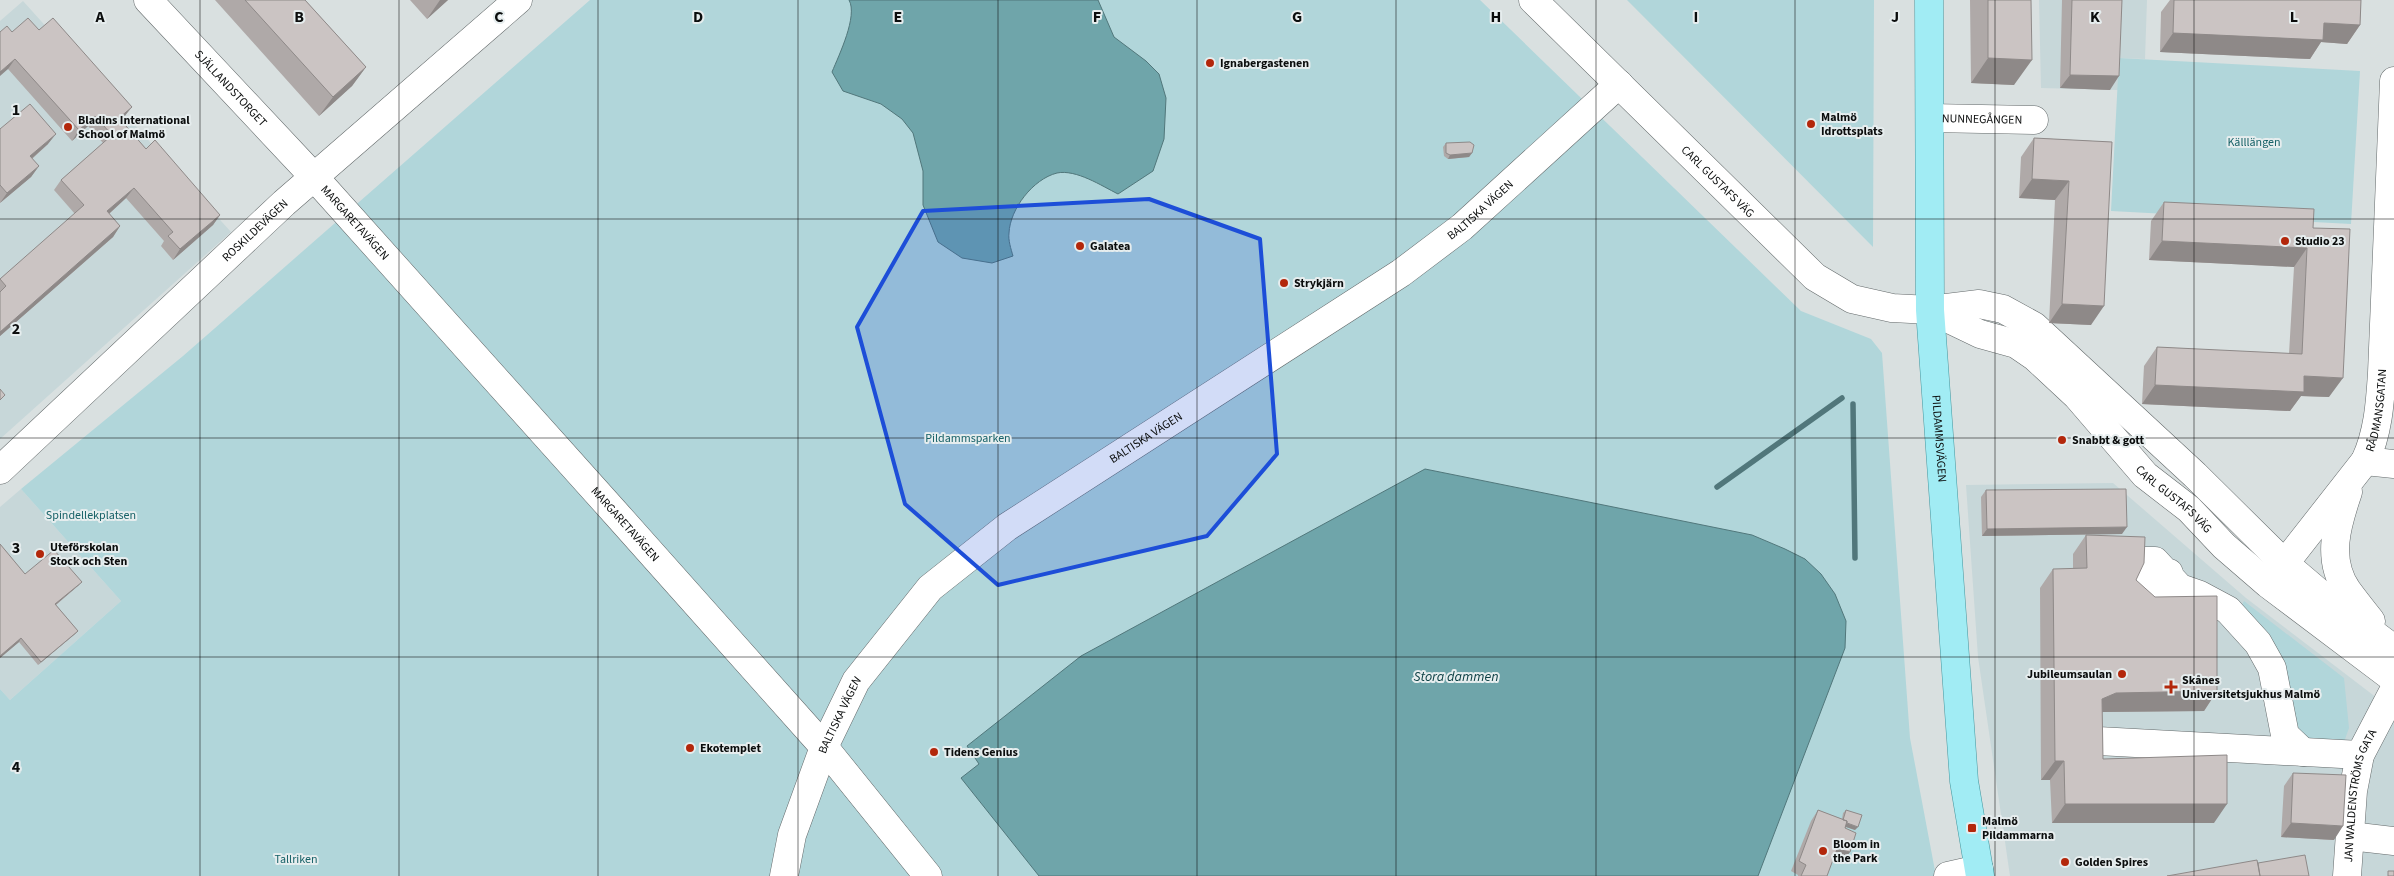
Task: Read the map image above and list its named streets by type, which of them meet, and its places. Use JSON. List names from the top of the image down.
{
  "streets": {
    "main road": ["PILDAMMSVÄGEN"],
    "street": [
      "SJÄLLANDSTORGET",
      "NUNNEGÅNGEN",
      "CARL GUSTAFS VÄG",
      "BALTISKA VÄGEN",
      "MARGARETAVÄGEN",
      "ROSKILDEVÄGEN",
      "RÅDMANSGATAN",
      "JAN WALDENSTRÖMS GATA"
    ]
  },
  "crossings": [
    ["SJÄLLANDSTORGET", "MARGARETAVÄGEN"],
    ["SJÄLLANDSTORGET", "ROSKILDEVÄGEN"],
    ["NUNNEGÅNGEN", "PILDAMMSVÄGEN"],
    ["CARL GUSTAFS VÄG", "BALTISKA VÄGEN"],
    ["CARL GUSTAFS VÄG", "RÅDMANSGATAN"],
    ["CARL GUSTAFS VÄG", "PILDAMMSVÄGEN"],
    ["BALTISKA VÄGEN", "MARGARETAVÄGEN"],
    ["MARGARETAVÄGEN", "ROSKILDEVÄGEN"]
  ],
  "water": ["Stora dammen"],
  "parks": [
    "Källlängen",
    "Pildammsparken",
    "Spindellekplatsen",
    "Tallriken"
  ],
  "places": {
    "other": [
      "Ignabergastenen",
      "Malmö Idrottsplats",
      "Bladins International School of Malmö",
      "Studio 23",
      "Galatea",
      "Strykjärn",
      "Snabbt & gott",
      "Uteförskolan Stock och Sten",
      "Jubileumsaulan",
      "Ekotemplet",
      "Tidens Genius",
      "Bloom in the Park",
      "Golden Spires"
    ],
    "health": ["Skånes Universitetsjukhus Malmö"],
    "transit": ["Malmö Pildammarna"]
  },
  "grid": {
    "columns": [
      "A",
      "B",
      "C",
      "D",
      "E",
      "F",
      "G",
      "H",
      "I",
      "J",
      "K",
      "L"
    ],
    "rows": [
      "1",
      "2",
      "3",
      "4"
    ]
  }
}
